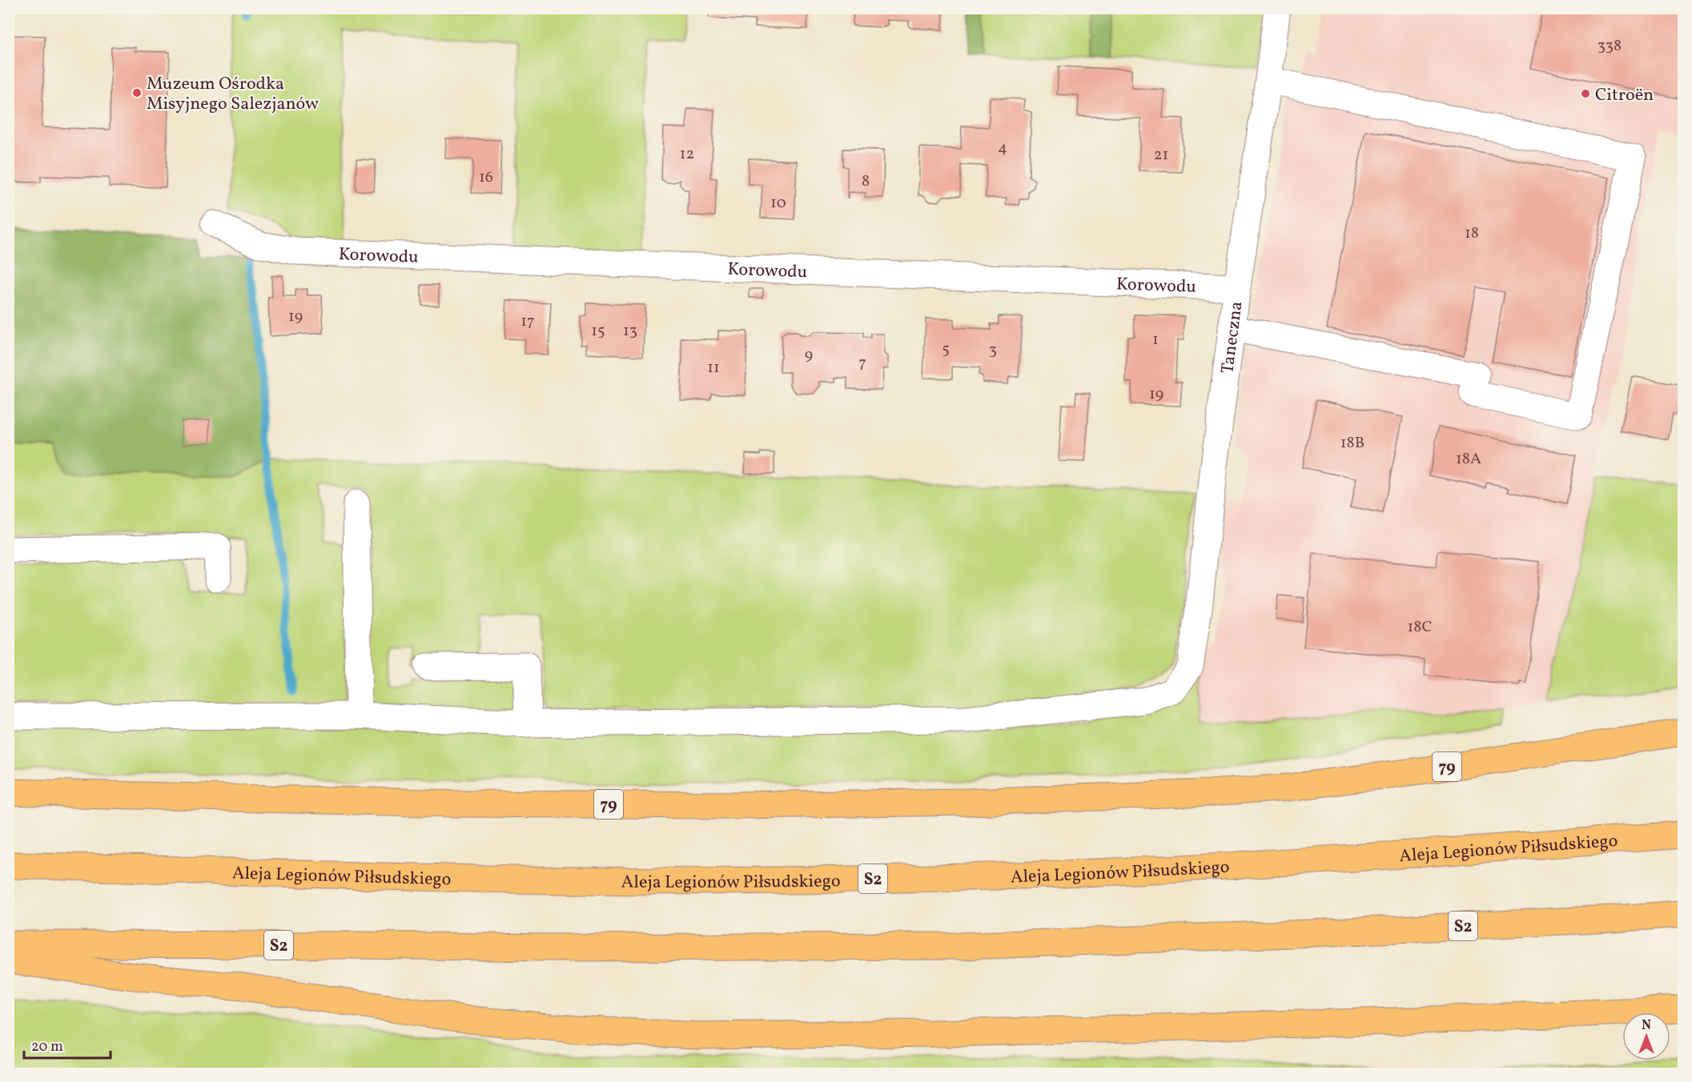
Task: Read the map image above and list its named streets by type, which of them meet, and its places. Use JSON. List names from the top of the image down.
{
  "streets": {
    "highway": ["79", "Aleja Legionów Piłsudskiego", "S2"],
    "street": ["Korowodu", "Taneczna"]
  },
  "crossings": [
    ["Korowodu", "Taneczna"]
  ],
  "places": ["Muzeum Ośrodka Misyjnego Salezjanów", "Citroën"],
  "house_numbers": [
    "338",
    "4",
    "12",
    "21",
    "16",
    "8",
    "10",
    "18",
    "19",
    "17",
    "15",
    "13",
    "1",
    "5",
    "3",
    "9",
    "7",
    "11",
    "19",
    "18B",
    "18A",
    "18C"
  ],
  "scale_bar": "20 m",
  "north": "top"
}
